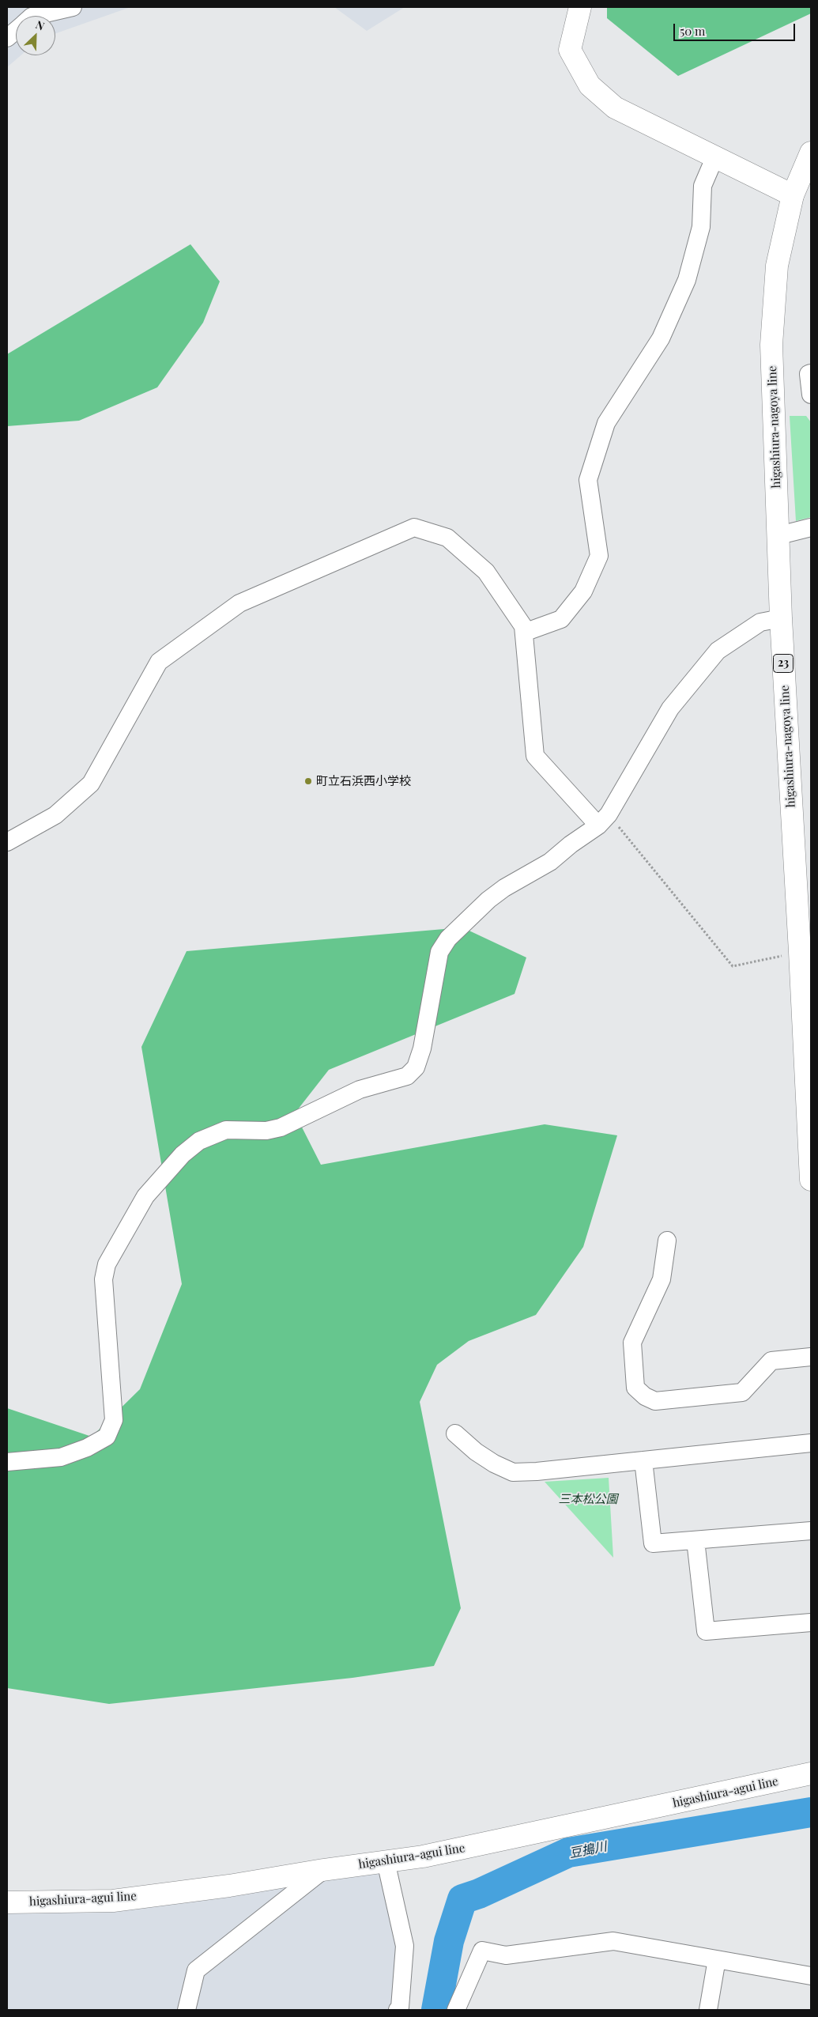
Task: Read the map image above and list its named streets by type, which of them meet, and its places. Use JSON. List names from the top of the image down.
{
  "streets": {
    "main road": ["higashiura-nagoya line", "23", "higashiura-agui line"]
  },
  "water": ["豆搗川"],
  "parks": ["三本松公園"],
  "places": ["町立石浜西小学校"],
  "scale_bar": "50 m",
  "north": "top right"
}
